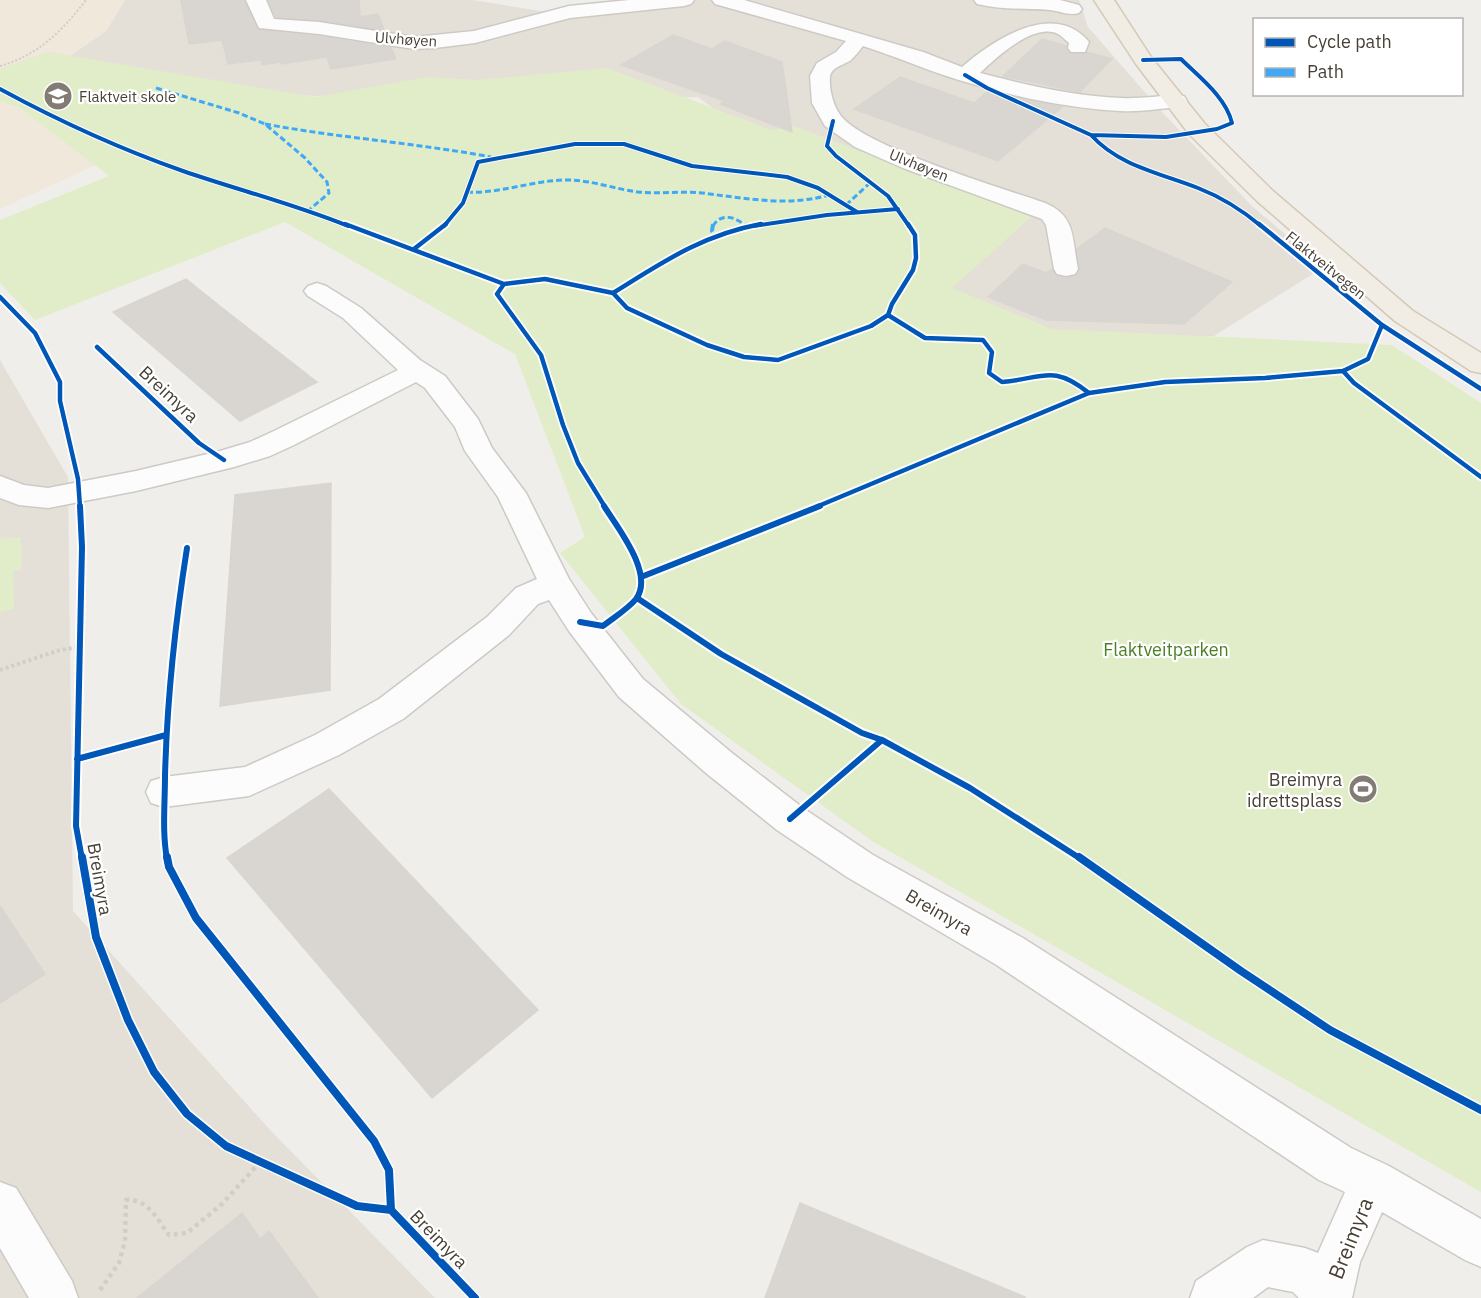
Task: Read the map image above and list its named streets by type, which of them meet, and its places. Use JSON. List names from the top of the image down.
{
  "streets": {
    "main road": ["Flaktveitvegen"],
    "street": ["Ulvhøyen", "Breimyra"]
  },
  "parks": ["Flaktveitparken"],
  "places": {
    "school or university": ["Flaktveit skole"],
    "sports": ["Breimyra idrettsplass"]
  },
  "legend": ["Cycle path", "Path"]
}
